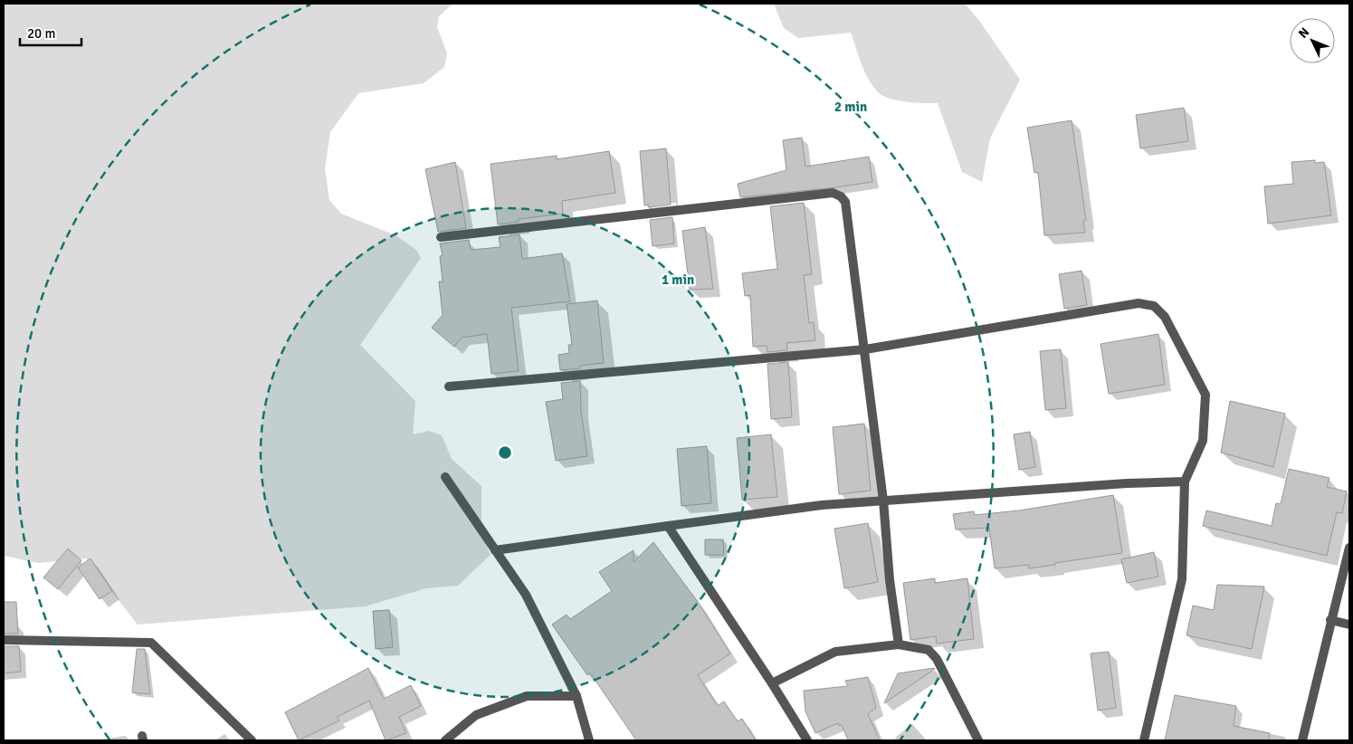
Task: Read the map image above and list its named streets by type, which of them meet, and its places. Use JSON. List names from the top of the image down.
{
  "scale_bar": "20 m",
  "north": "top left",
  "rings": ["2 min", "1 min"]
}
